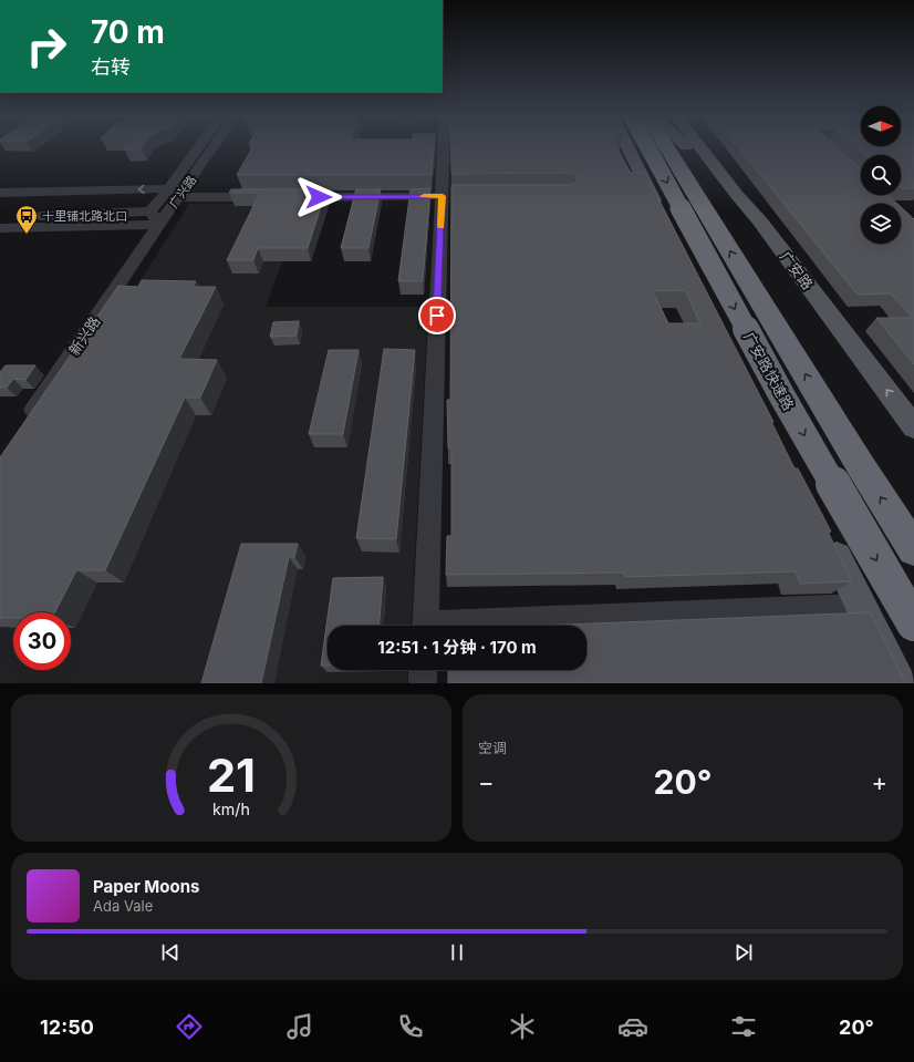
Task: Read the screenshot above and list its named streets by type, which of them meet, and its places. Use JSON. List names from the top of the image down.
{
  "streets": {
    "highway": ["广安路快速路"],
    "main road": ["广安路"],
    "street": ["广兴路", "新兴路"]
  },
  "crossings": [
    ["广兴路", "新兴路"]
  ],
  "one_way": ["广安路"],
  "places": {
    "bus stop": ["十里铺北路北口"]
  },
  "north": "right",
  "page": {
    "turn": ["70 m", "右转"],
    "limit": "30",
    "trip": "12:51 · 1 分钟 · 170 m",
    "tile": "空调",
    "heat": ["−", "20°", "+"],
    "song": ["Paper Moons", "Ada Vale"],
    "tabs": ["12:50", "20°"],
    "gauge": ["21", "km/h"]
  }
}
